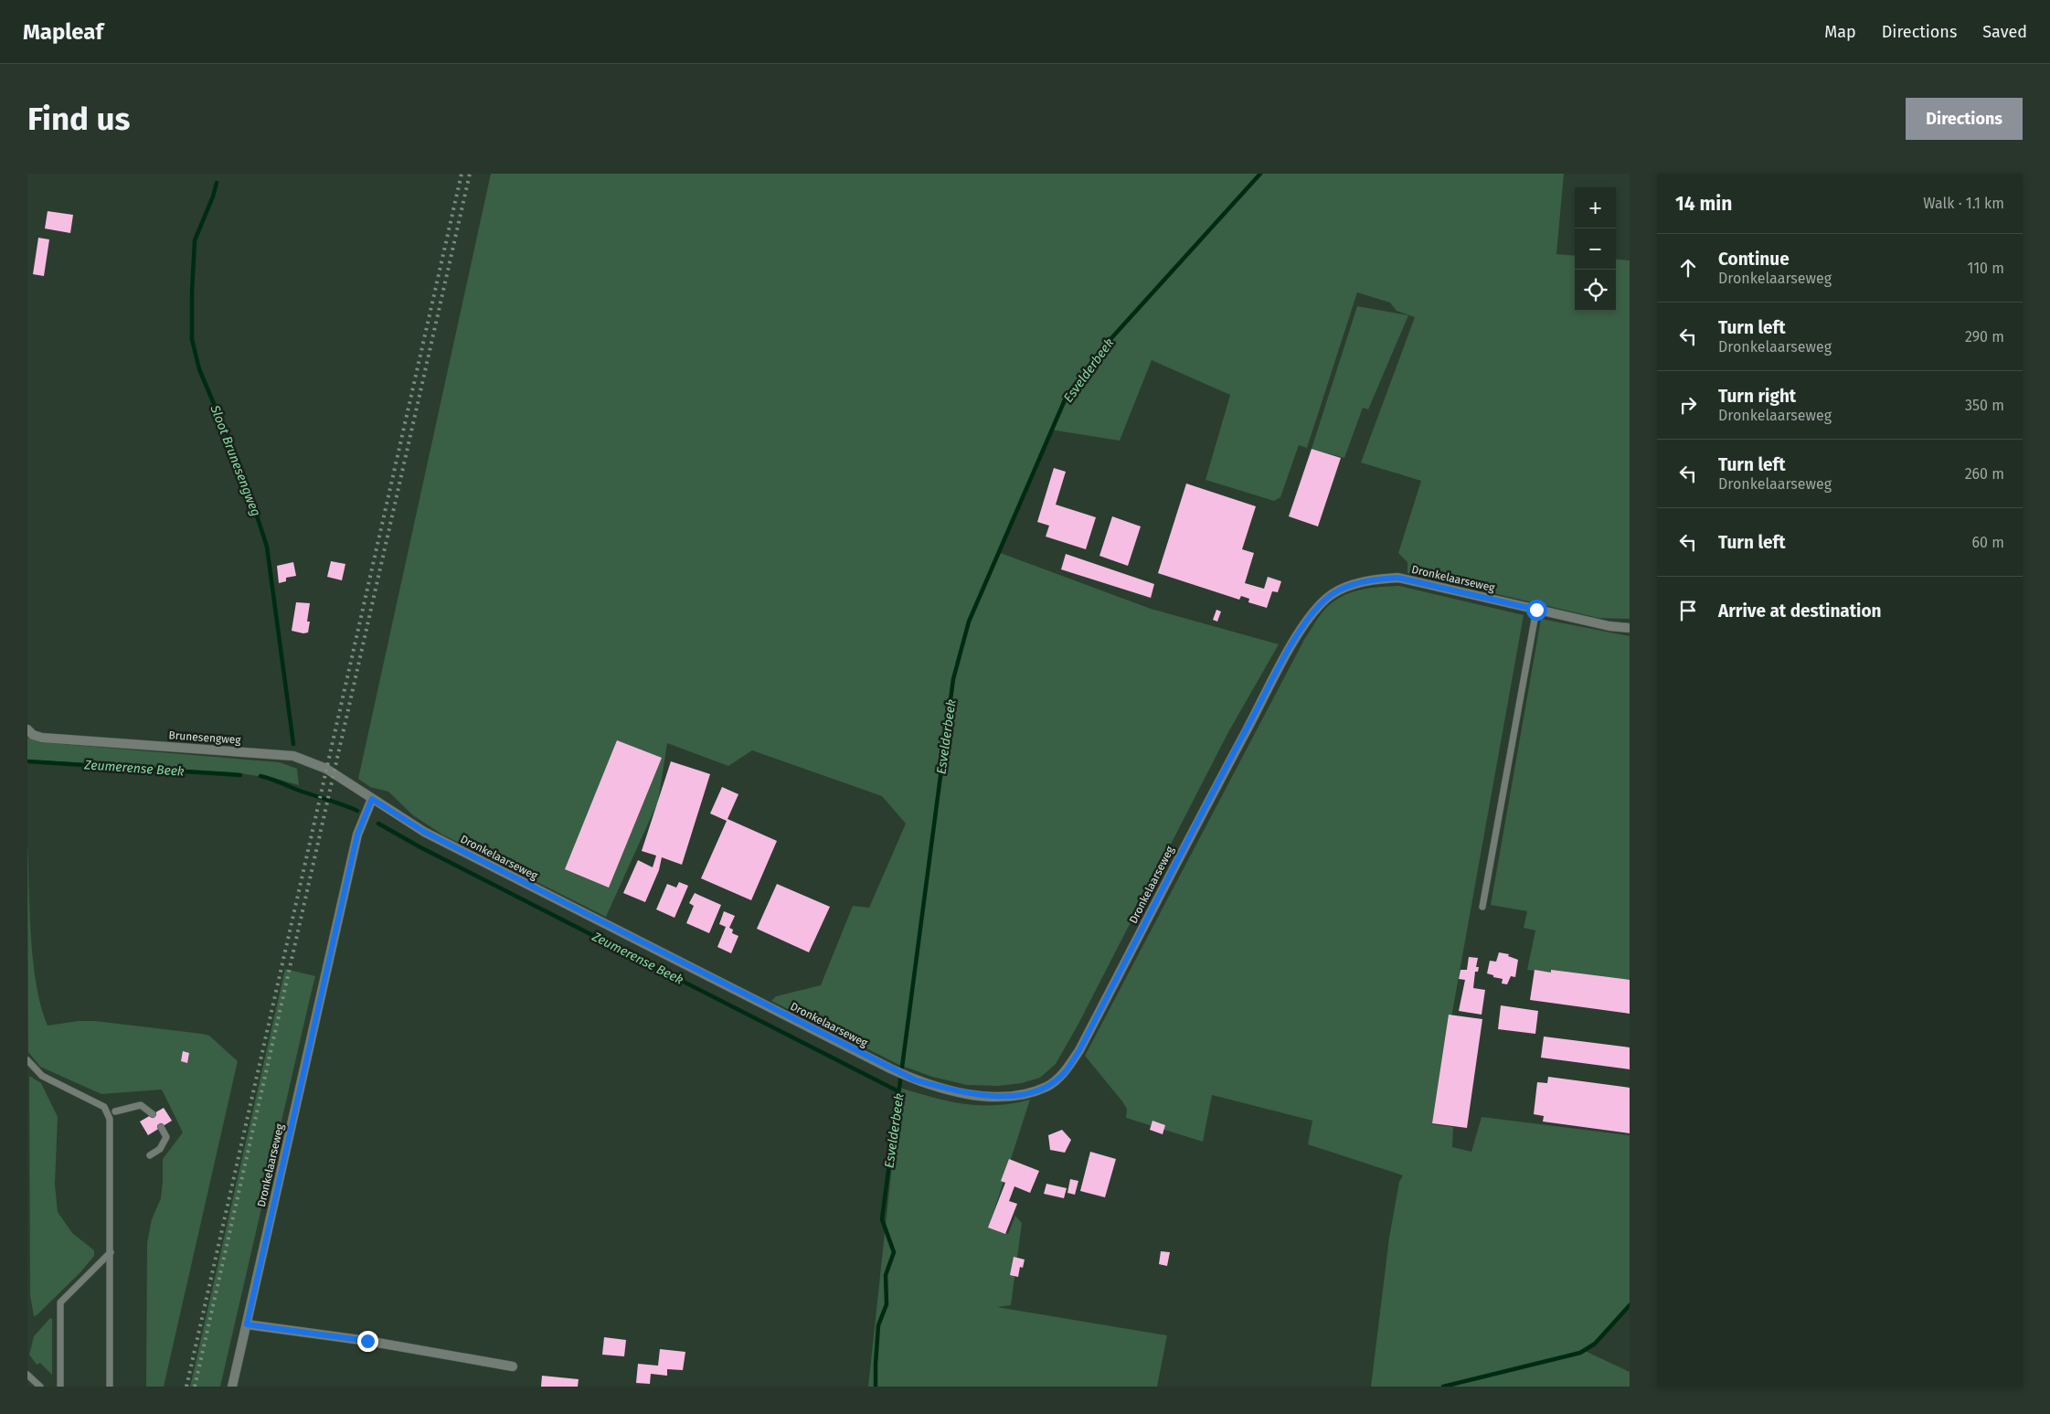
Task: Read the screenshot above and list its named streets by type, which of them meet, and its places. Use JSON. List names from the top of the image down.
{
  "streets": {
    "street": ["Dronkelaarseweg", "Brunesengweg"]
  },
  "crossings": [
    ["Dronkelaarseweg", "Brunesengweg"]
  ],
  "water": ["Esvelderbeek", "Sloot Brunesengweg", "Zeumerense Beek"],
  "page": {
    "header": "Mapleaf",
    "nav": ["Map", "Directions", "Saved"],
    "buttons": "Directions",
    "title": "Find us",
    "heading": ["14 min", "Walk · 1.1 km"],
    "map_buttons": ["+", "−"],
    "list": [
      ["Continue", "Dronkelaarseweg", "110 m"],
      ["Turn left", "Dronkelaarseweg", "290 m"],
      ["Turn right", "Dronkelaarseweg", "350 m"],
      ["Turn left", "Dronkelaarseweg", "260 m"],
      ["Turn left", "60 m"],
      "Arrive at destination"
    ]
  }
}
